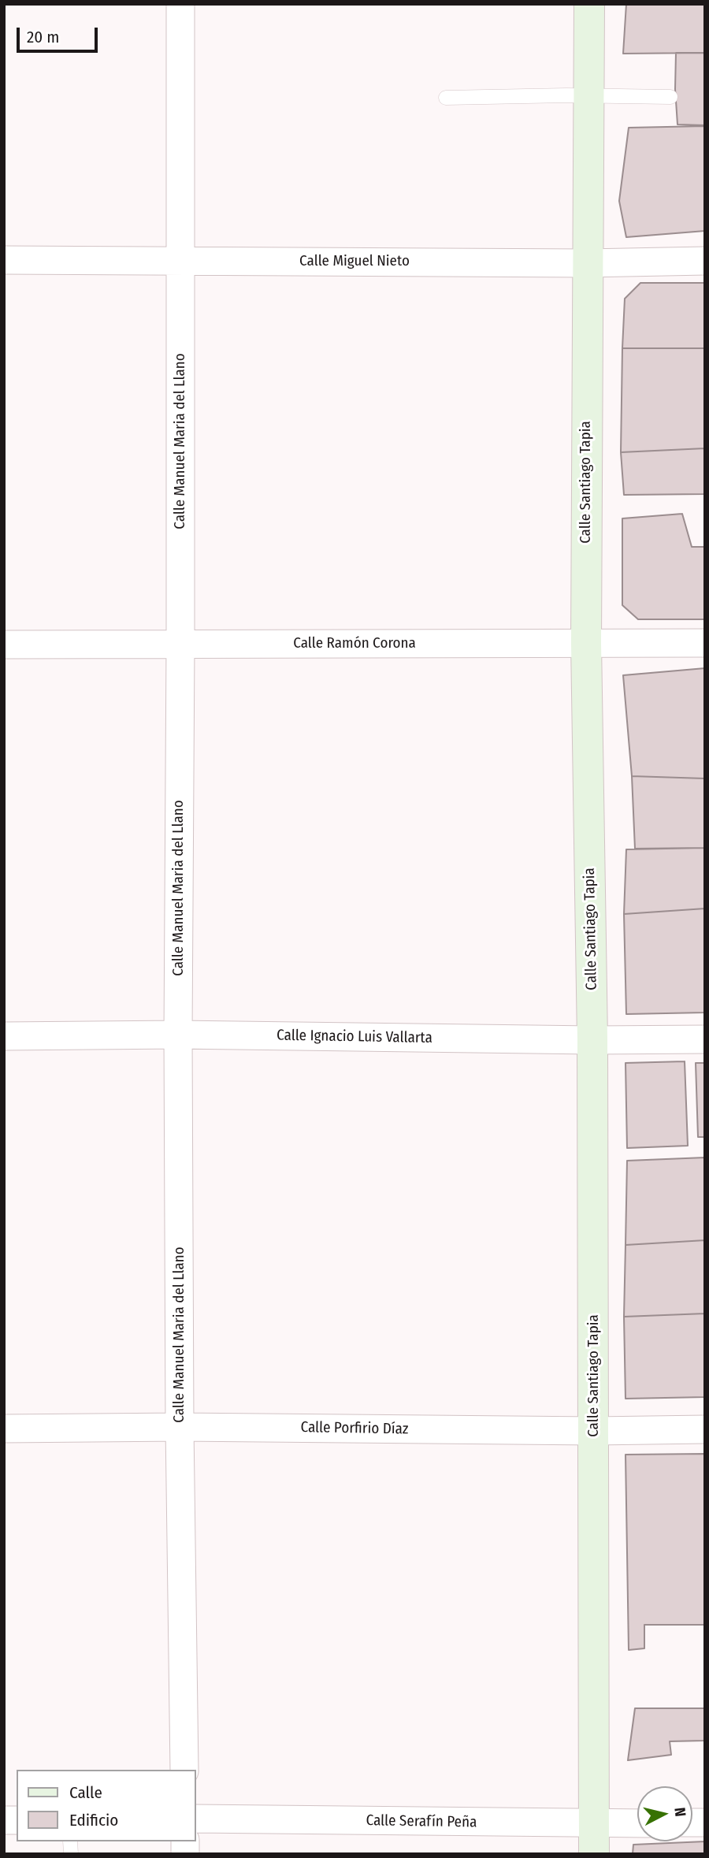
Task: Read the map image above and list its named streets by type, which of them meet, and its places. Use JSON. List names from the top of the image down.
{
  "streets": {
    "street": [
      "Calle Miguel Nieto",
      "Calle Manuel Maria del Llano",
      "Calle Santiago Tapia",
      "Calle Ramón Corona",
      "Calle Ignacio Luis Vallarta",
      "Calle Porfirio Díaz",
      "Calle Serafín Peña"
    ]
  },
  "crossings": [
    ["Calle Miguel Nieto", "Calle Manuel Maria del Llano"],
    ["Calle Miguel Nieto", "Calle Santiago Tapia"],
    ["Calle Manuel Maria del Llano", "Calle Ramón Corona"],
    ["Calle Manuel Maria del Llano", "Calle Ignacio Luis Vallarta"],
    ["Calle Manuel Maria del Llano", "Calle Porfirio Díaz"],
    ["Calle Santiago Tapia", "Calle Ramón Corona"],
    ["Calle Santiago Tapia", "Calle Ignacio Luis Vallarta"],
    ["Calle Santiago Tapia", "Calle Porfirio Díaz"],
    ["Calle Santiago Tapia", "Calle Serafín Peña"]
  ],
  "legend": ["Calle", "Edificio"],
  "scale_bar": "20 m",
  "north": "right"
}
